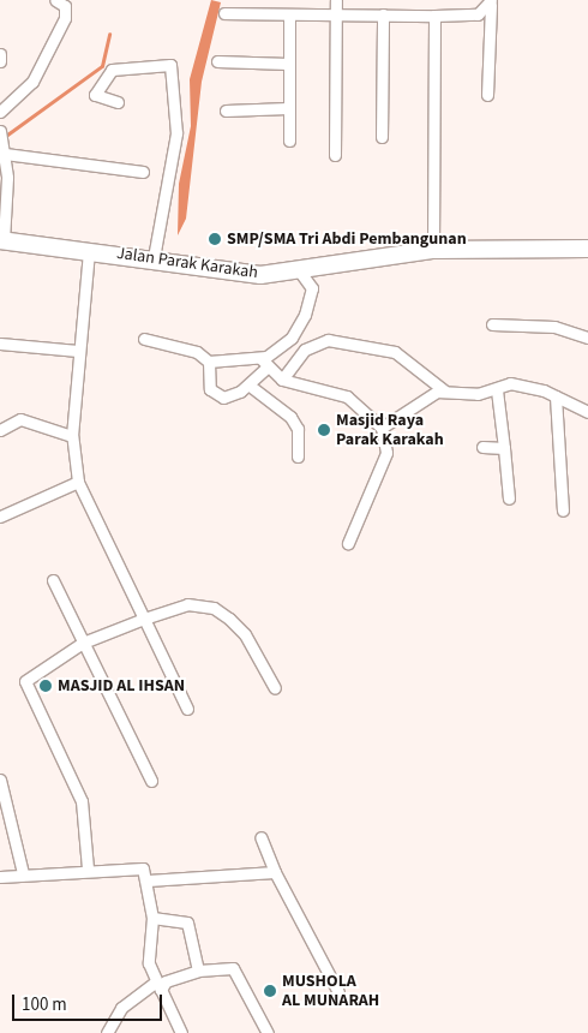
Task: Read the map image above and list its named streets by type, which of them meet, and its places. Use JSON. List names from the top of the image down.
{
  "streets": {
    "street": ["Jalan Parak Karakah"]
  },
  "places": [
    "SMP/SMA Tri Abdi Pembangunan",
    "Masjid Raya Parak Karakah",
    "MASJID AL IHSAN",
    "MUSHOLA AL MUNARAH"
  ],
  "scale_bar": "100 m"
}
